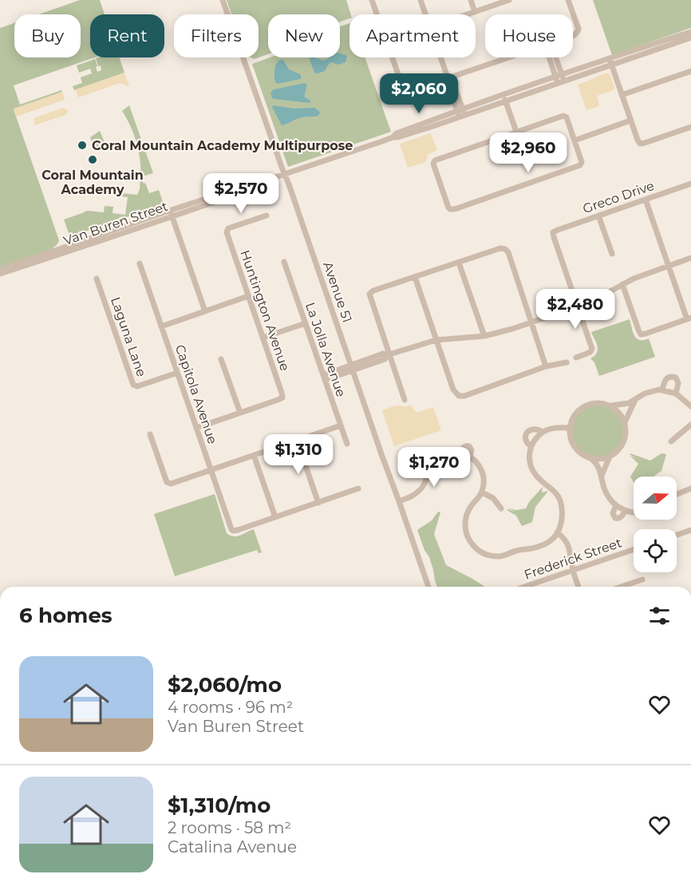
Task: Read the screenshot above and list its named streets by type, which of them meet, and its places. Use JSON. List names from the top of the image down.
{
  "streets": {
    "street": [
      "Greco Drive",
      "Van Buren Street",
      "Avenue 51",
      "Huntington Avenue",
      "Laguna Lane",
      "La Jolla Avenue",
      "Capitola Avenue",
      "Frederick Street"
    ]
  },
  "crossings": [
    ["Van Buren Street", "Avenue 51"],
    ["Laguna Lane", "Capitola Avenue"]
  ],
  "places": ["Coral Mountain Academy Multipurpose", "Coral Mountain Academy"],
  "north": "right",
  "page": {
    "chip": [
      "Buy",
      "Rent",
      "Filters",
      "New",
      "Apartment",
      "House"
    ],
    "price": [
      "$2,060",
      "$2,960",
      "$2,570",
      "$2,480",
      "$1,310",
      "$1,270"
    ],
    "heading": "6 homes",
    "list": [
      {
        "name": "$2,060/mo",
        "note": "4 rooms · 96 m² · Van Buren Street"
      },
      {
        "name": "$1,310/mo",
        "note": "2 rooms · 58 m² · Catalina Avenue"
      }
    ]
  }
}
